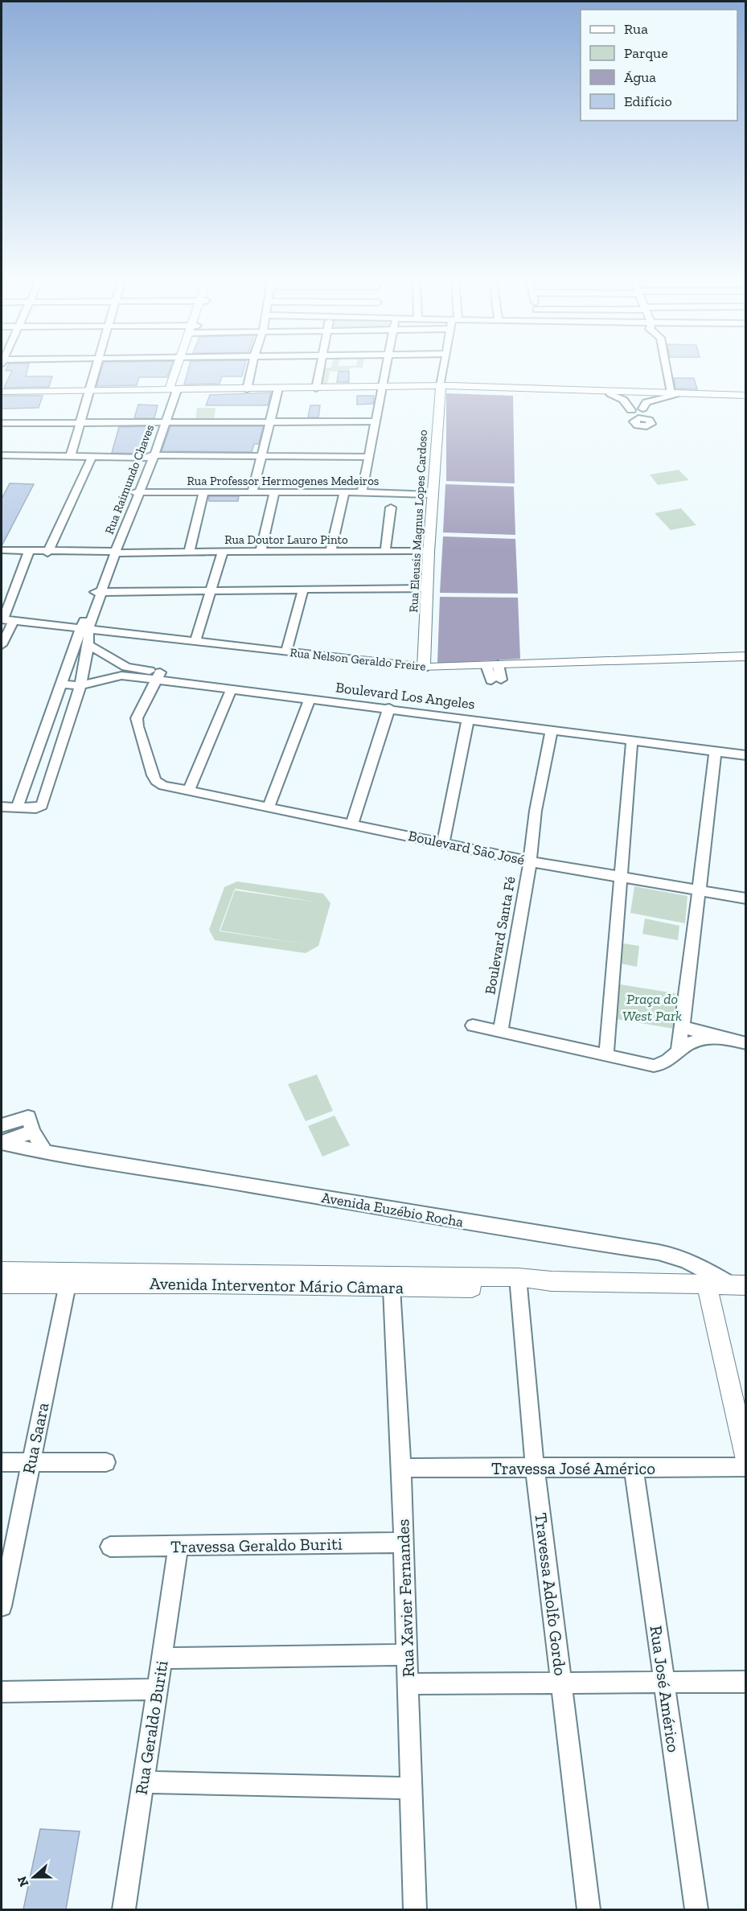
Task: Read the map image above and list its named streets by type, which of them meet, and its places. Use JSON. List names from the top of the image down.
{
  "streets": {
    "main road": [
      "Rua Raimundo Chaves",
      "Rua Eleusis Magnus Lopes Cardoso",
      "Rua Nelson Geraldo Freire",
      "Avenida Interventor Mário Câmara"
    ],
    "street": [
      "Rua Professor Hermogenes Medeiros",
      "Rua Doutor Lauro Pinto",
      "Boulevard Los Angeles",
      "Boulevard São José",
      "Boulevard Santa Fé",
      "Avenida Euzébio Rocha",
      "Rua Saara",
      "Travessa José Américo",
      "Travessa Geraldo Buriti",
      "Travessa Adolfo Gordo",
      "Rua Xavier Fernandes",
      "Rua José Américo",
      "Rua Geraldo Buriti"
    ]
  },
  "crossings": [
    ["Rua Raimundo Chaves", "Rua Professor Hermogenes Medeiros"],
    ["Rua Raimundo Chaves", "Rua Doutor Lauro Pinto"],
    ["Rua Raimundo Chaves", "Rua Nelson Geraldo Freire"],
    ["Rua Raimundo Chaves", "Boulevard Los Angeles"],
    ["Rua Professor Hermogenes Medeiros", "Rua Eleusis Magnus Lopes Cardoso"],
    ["Rua Eleusis Magnus Lopes Cardoso", "Rua Doutor Lauro Pinto"],
    ["Rua Eleusis Magnus Lopes Cardoso", "Rua Nelson Geraldo Freire"],
    ["Boulevard Los Angeles", "Boulevard São José"],
    ["Boulevard Los Angeles", "Boulevard Santa Fé"],
    ["Boulevard São José", "Boulevard Santa Fé"],
    ["Avenida Euzébio Rocha", "Avenida Interventor Mário Câmara"],
    ["Avenida Interventor Mário Câmara", "Rua Saara"],
    ["Avenida Interventor Mário Câmara", "Travessa Adolfo Gordo"],
    ["Avenida Interventor Mário Câmara", "Rua Xavier Fernandes"],
    ["Travessa José Américo", "Travessa Adolfo Gordo"],
    ["Travessa José Américo", "Rua Xavier Fernandes"],
    ["Travessa José Américo", "Rua José Américo"],
    ["Travessa Geraldo Buriti", "Rua Xavier Fernandes"],
    ["Travessa Geraldo Buriti", "Rua Geraldo Buriti"]
  ],
  "parks": ["Praça do West Park"],
  "legend": [
    "Rua",
    "Parque",
    "Água",
    "Edifício"
  ],
  "north": "left"
}
